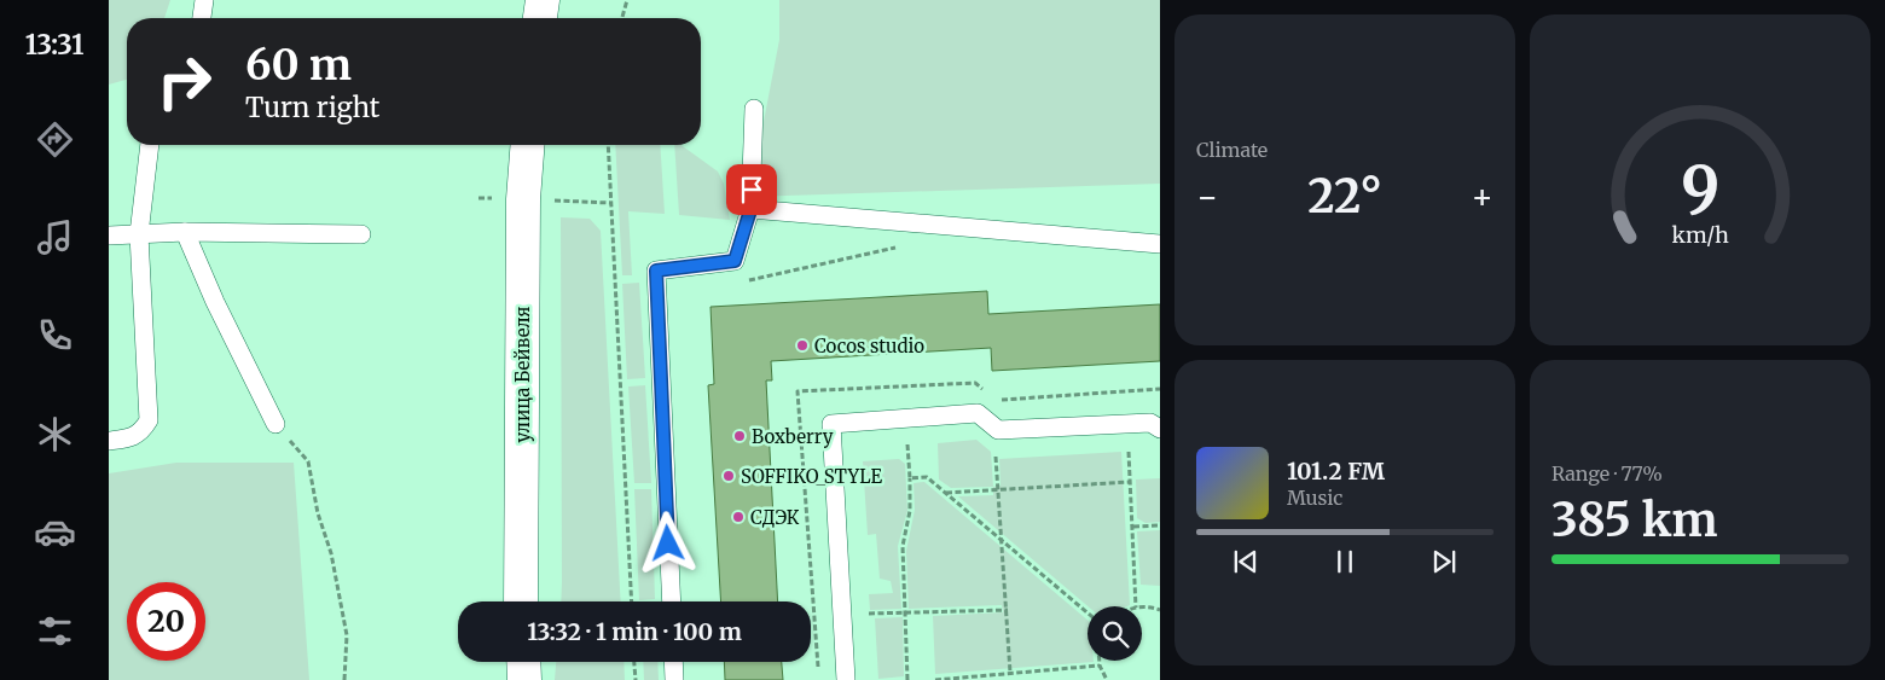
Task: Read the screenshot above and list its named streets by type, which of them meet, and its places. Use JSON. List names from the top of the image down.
{
  "streets": {
    "main road": ["улица Бейвеля"]
  },
  "places": [
    "Cocos studio",
    "Boxberry",
    "SOFFIKO_STYLE",
    "СДЭК"
  ],
  "page": {
    "tabs": "13:31",
    "tile": [
      "Climate",
      ["Range · 77%", "385 km"]
    ],
    "turn": ["60 m", "Turn right"],
    "heat": ["−", "22°", "+"],
    "song": ["101.2 FM", "Music"],
    "limit": "20",
    "trip": "13:32 · 1 min · 100 m",
    "gauge": ["9", "km/h"]
  }
}
